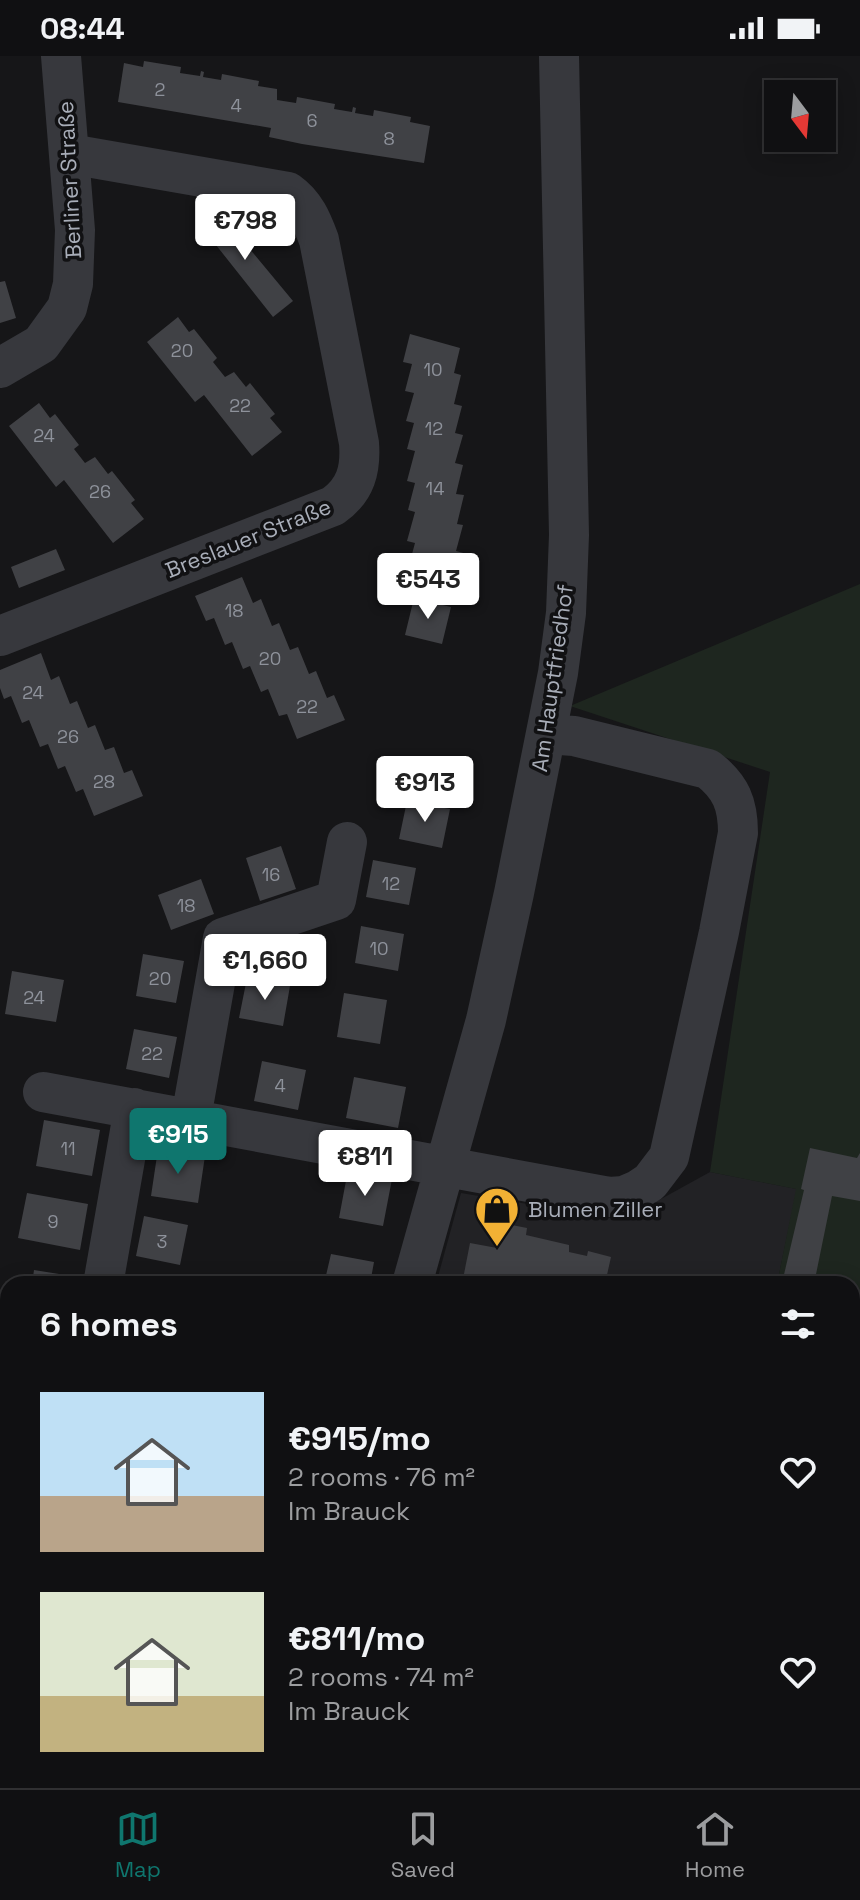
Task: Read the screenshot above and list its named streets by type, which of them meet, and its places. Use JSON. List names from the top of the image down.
{
  "streets": {
    "street": ["Berliner Straße", "Breslauer Straße", "Am Hauptfriedhof"]
  },
  "crossings": [
    ["Berliner Straße", "Breslauer Straße"]
  ],
  "places": {
    "shop": ["Blumen Ziller"]
  },
  "house_numbers": [
    "2",
    "4",
    "6",
    "8",
    "20",
    "10",
    "22",
    "12",
    "24",
    "14",
    "26",
    "18",
    "20",
    "24",
    "22",
    "26",
    "28",
    "16",
    "12",
    "18",
    "10",
    "20",
    "24",
    "22",
    "4",
    "11",
    "9",
    "3"
  ],
  "north": "bottom",
  "page": {
    "status": "08:44",
    "price": [
      "€798",
      "€543",
      "€913",
      "€1,660",
      "€915",
      "€811"
    ],
    "heading": "6 homes",
    "list": [
      {
        "name": "€915/mo",
        "note": "2 rooms · 76 m² · Im Brauck"
      },
      {
        "name": "€811/mo",
        "note": "2 rooms · 74 m² · Im Brauck"
      }
    ],
    "tabs": ["Map", "Saved", "Home"]
  }
}
